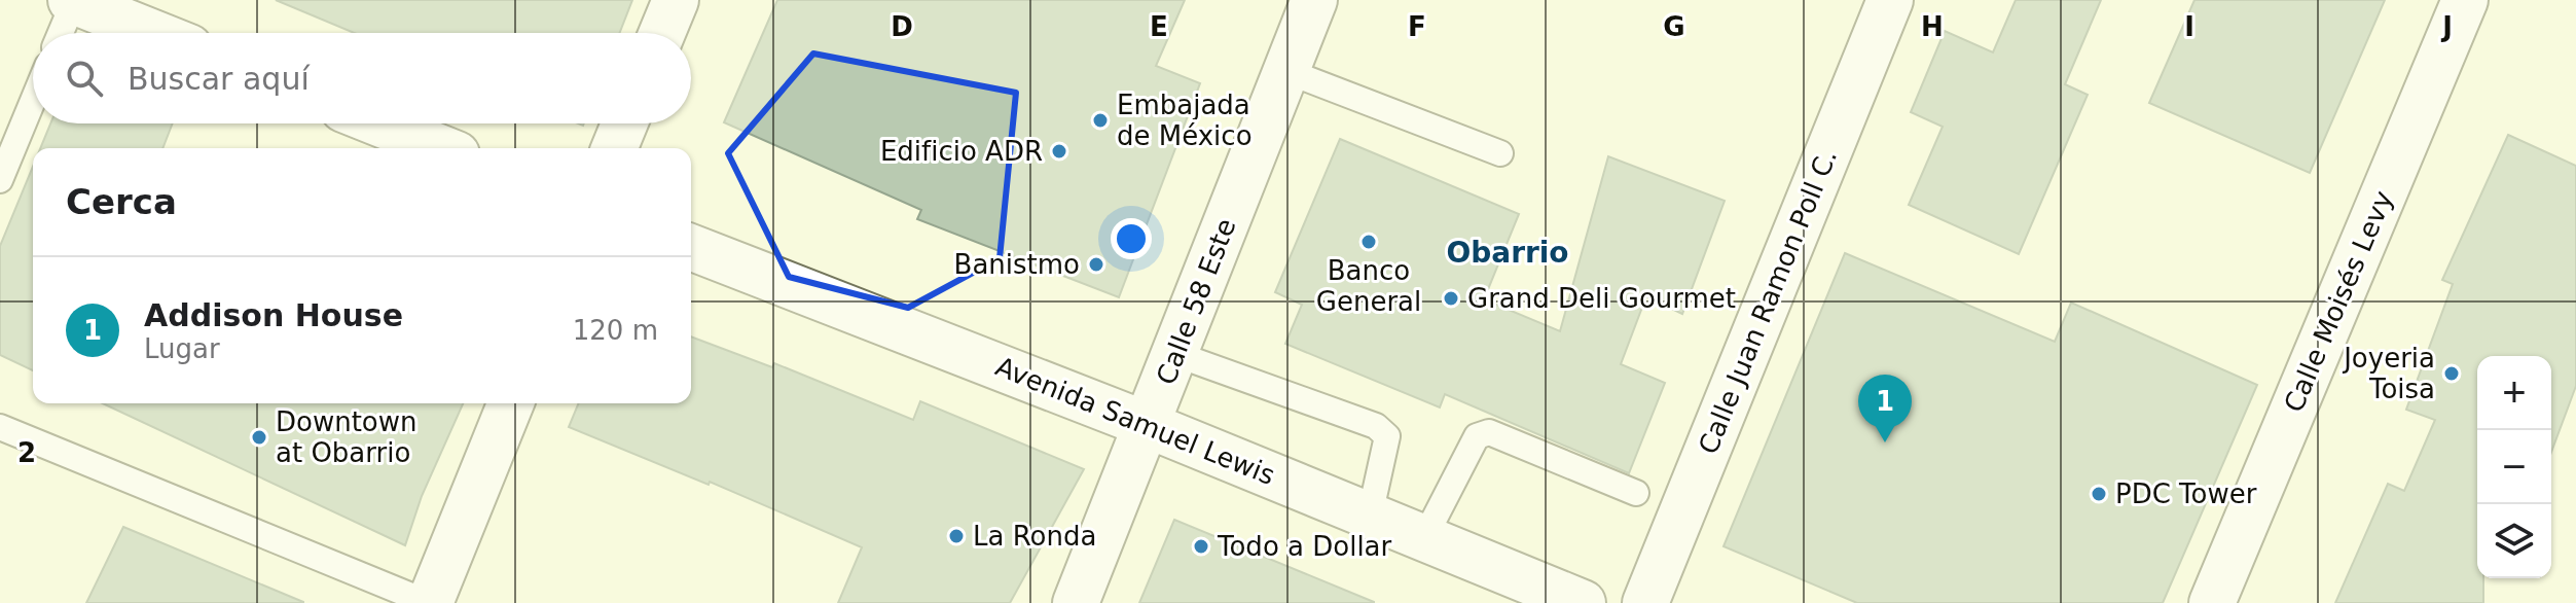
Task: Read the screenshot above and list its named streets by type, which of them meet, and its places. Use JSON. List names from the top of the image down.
{
  "streets": {
    "street": [
      "Calle 58 Este",
      "Calle Juan Ramon Poll C.",
      "Calle Moisés Levy",
      "Avenida Samuel Lewis"
    ]
  },
  "crossings": [
    ["Calle 58 Este", "Avenida Samuel Lewis"]
  ],
  "districts": ["Obarrio"],
  "places": [
    "Embajada de México",
    "Edificio ADR",
    "Banco General",
    "Banistmo",
    "Grand Deli Gourmet",
    "Joyeria Toisa",
    "Downtown at Obarrio",
    "PDC Tower",
    "La Ronda",
    "Todo a Dollar"
  ],
  "page": {
    "search": "Buscar aquí",
    "heading": "Cerca",
    "list": [
      {
        "mark": "1",
        "name": "Addison House",
        "note": "Lugar",
        "value": "120 m"
      }
    ],
    "map_buttons": ["+", "−"],
    "pins": "1"
  },
  "grid": {
    "columns": [
      "D",
      "E",
      "F",
      "G",
      "H",
      "I",
      "J"
    ],
    "rows": ["2"]
  }
}
